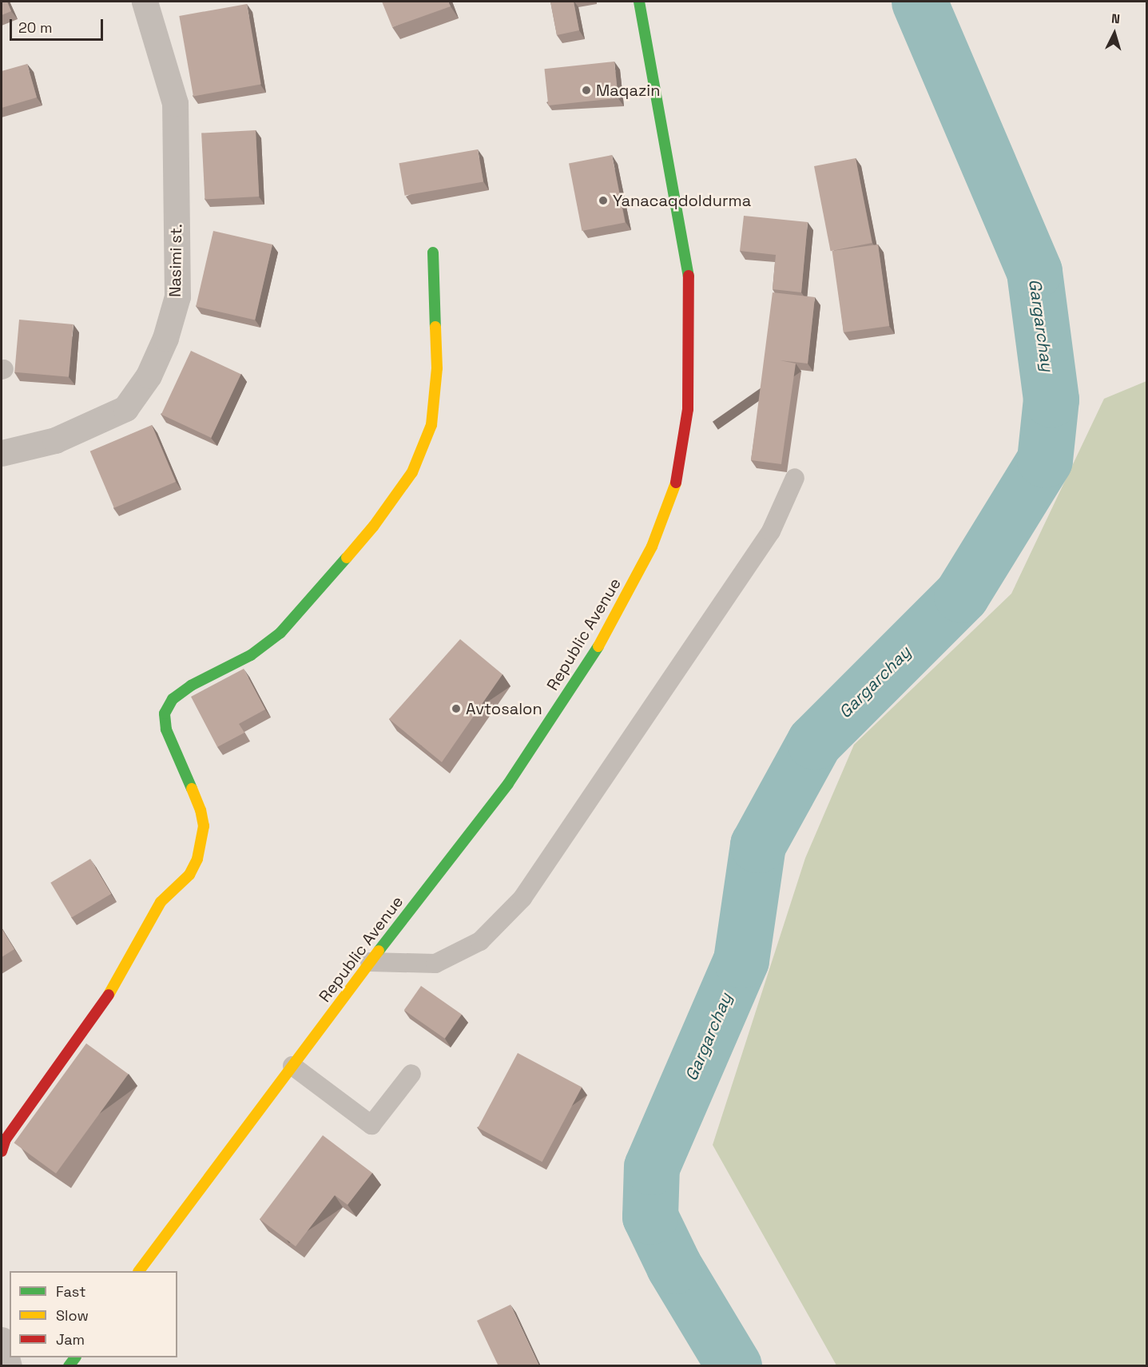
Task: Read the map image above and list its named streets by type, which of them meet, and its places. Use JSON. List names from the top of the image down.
{
  "streets": {
    "main road": ["Republic Avenue"],
    "street": ["Nasimi st."]
  },
  "water": ["Gargarchay"],
  "places": ["Maqazin", "Yanacaqdoldurma", "Avtosalon"],
  "legend": ["Fast", "Slow", "Jam"],
  "scale_bar": "20 m",
  "north": "top"
}
